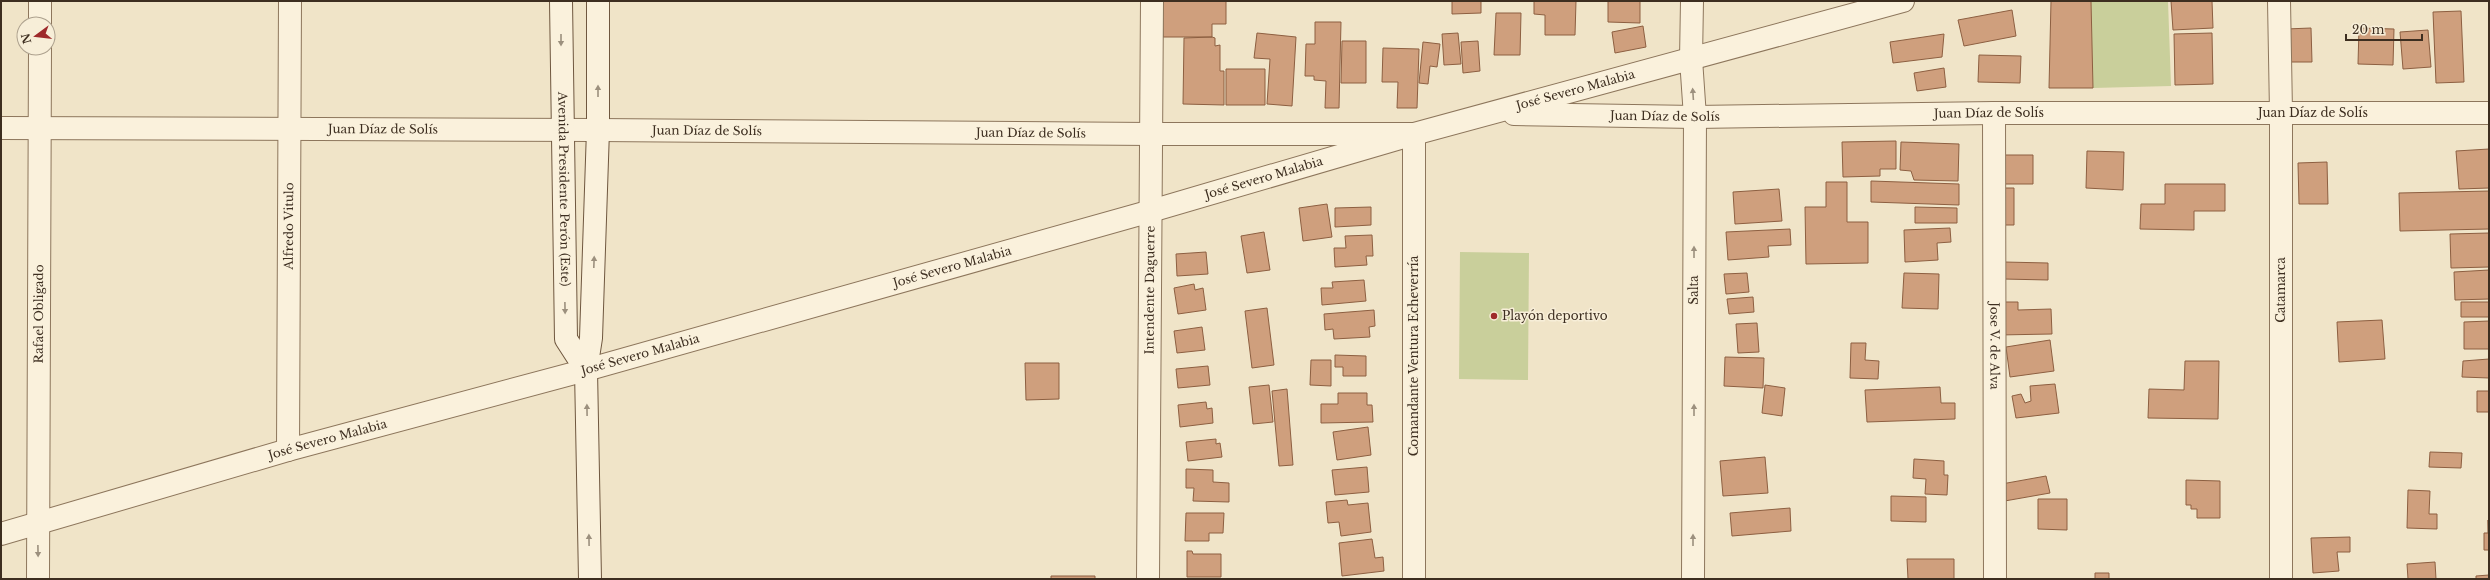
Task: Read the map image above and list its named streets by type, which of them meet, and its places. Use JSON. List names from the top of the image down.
{
  "streets": {
    "street": [
      "José Severo Malabia",
      "Juan Díaz de Solís",
      "Avenida Presidente Perón (Este)",
      "Alfredo Vitulo",
      "Intendente Daguerre",
      "Salta",
      "Catamarca",
      "Rafael Obligado",
      "Jose V. de Alva",
      "Comandante Ventura Echeverría"
    ]
  },
  "crossings": [
    ["José Severo Malabia", "Juan Díaz de Solís"],
    ["José Severo Malabia", "Avenida Presidente Perón (Este)"],
    ["José Severo Malabia", "Alfredo Vitulo"],
    ["José Severo Malabia", "Intendente Daguerre"],
    ["José Severo Malabia", "Salta"],
    ["José Severo Malabia", "Rafael Obligado"],
    ["José Severo Malabia", "Comandante Ventura Echeverría"],
    ["Juan Díaz de Solís", "Avenida Presidente Perón (Este)"],
    ["Juan Díaz de Solís", "Alfredo Vitulo"],
    ["Juan Díaz de Solís", "Intendente Daguerre"],
    ["Juan Díaz de Solís", "Salta"],
    ["Juan Díaz de Solís", "Catamarca"],
    ["Juan Díaz de Solís", "Rafael Obligado"],
    ["Juan Díaz de Solís", "Jose V. de Alva"],
    ["Juan Díaz de Solís", "Comandante Ventura Echeverría"]
  ],
  "one_way": ["Salta"],
  "places": ["Playón deportivo"],
  "scale_bar": "20 m",
  "north": "left"
}
